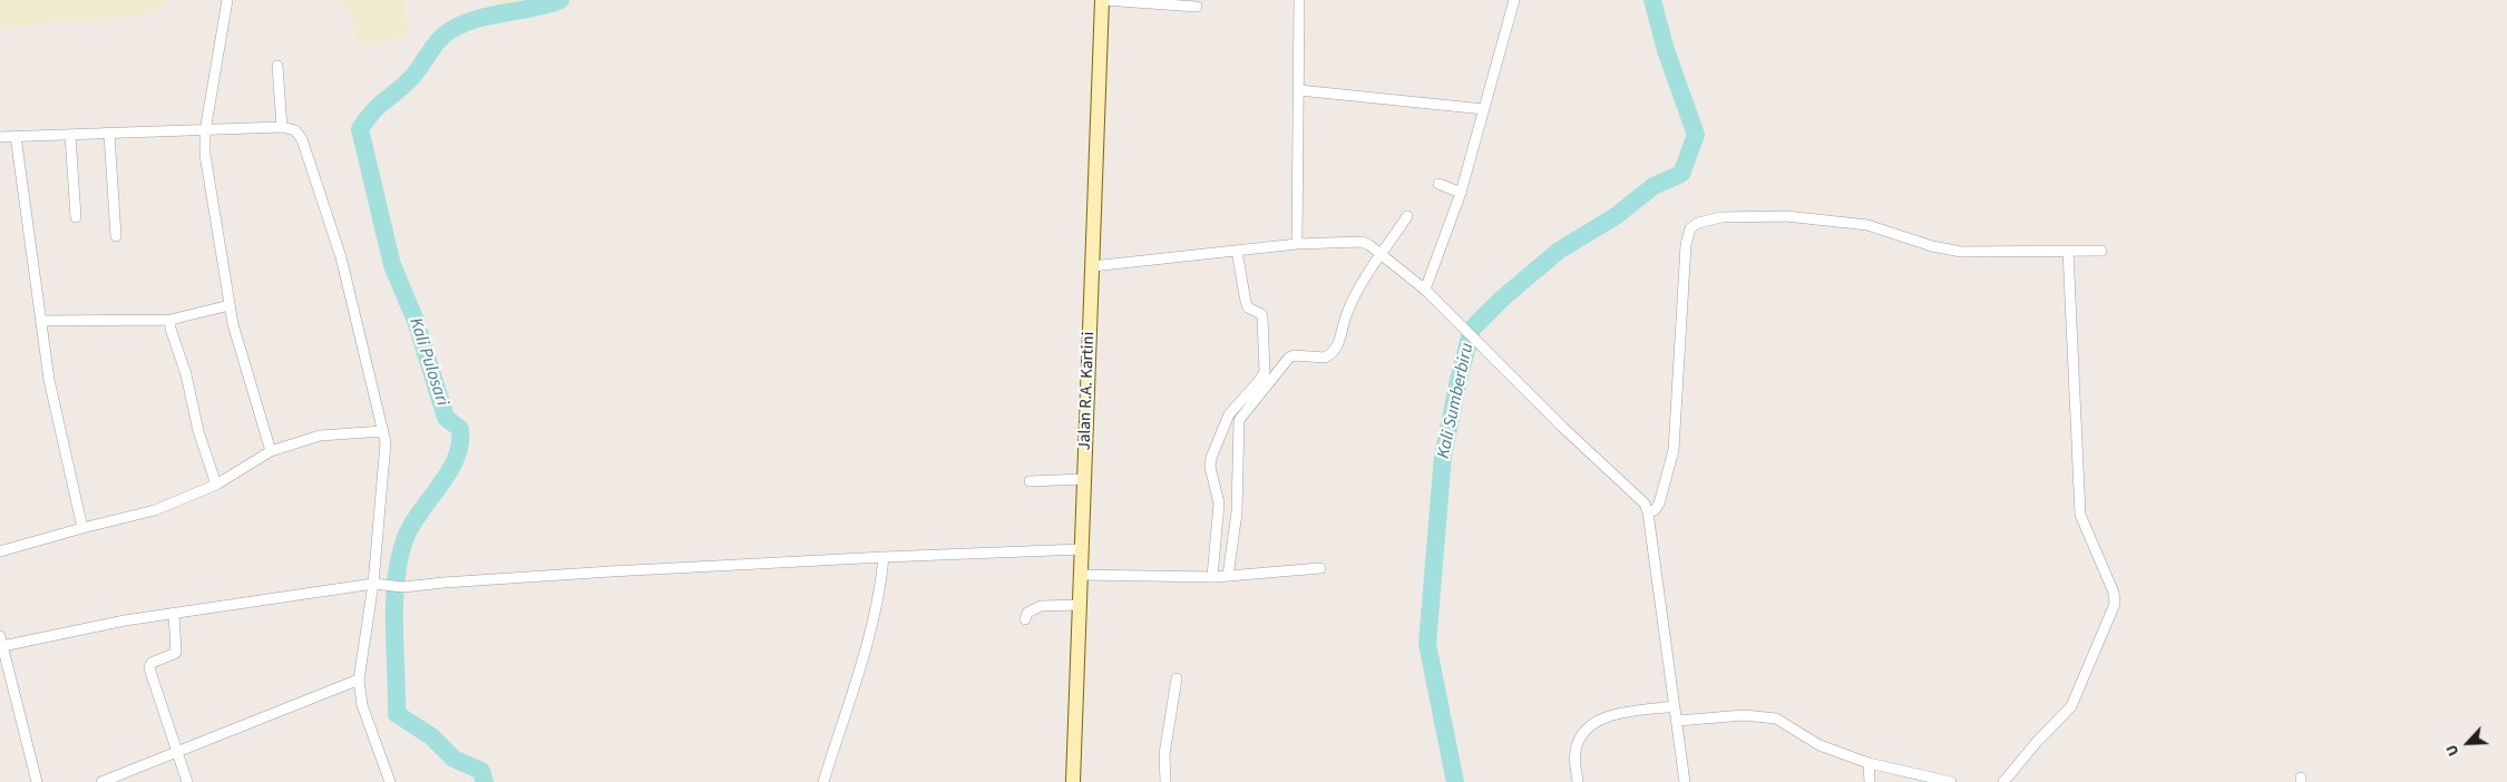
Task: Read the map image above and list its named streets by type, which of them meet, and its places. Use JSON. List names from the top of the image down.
{
  "streets": {
    "main road": ["Jalan R.A. Kartini"]
  },
  "water": ["Kali Pulosari", "Kali Sumberbiru"],
  "north": "bottom left"
}
